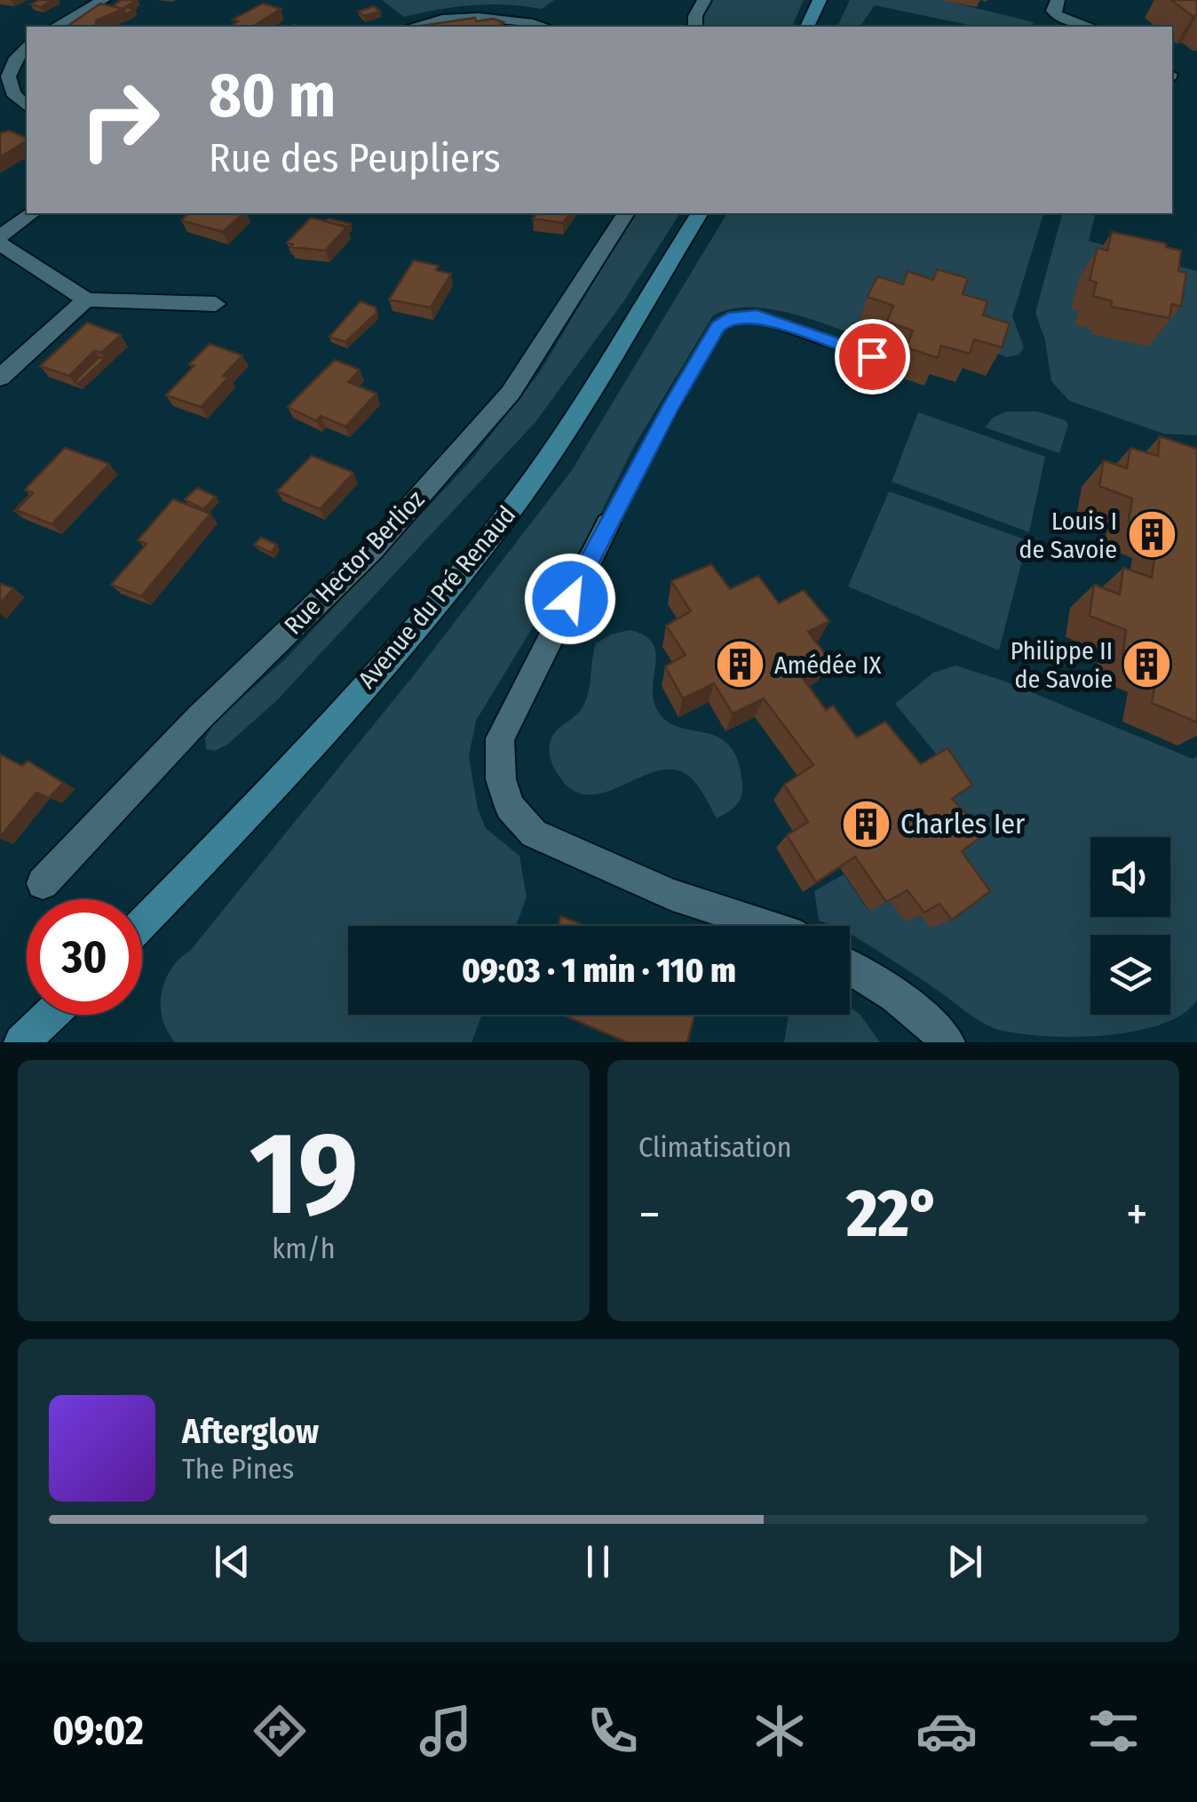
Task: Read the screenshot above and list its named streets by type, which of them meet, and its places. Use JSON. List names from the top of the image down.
{
  "streets": {
    "main road": ["Avenue du Pré Renaud"],
    "street": ["Rue Hector Berlioz"]
  },
  "places": {
    "building": [
      "Louis I de Savoie",
      "Amédée IX",
      "Philippe II de Savoie",
      "Charles Ier"
    ]
  },
  "page": {
    "turn": ["80 m", "Rue des Peupliers"],
    "limit": "30",
    "trip": "09:03 · 1 min · 110 m",
    "tile": [
      ["19", "km/h"],
      "Climatisation"
    ],
    "heat": ["−", "22°", "+"],
    "song": ["Afterglow", "The Pines"],
    "tabs": "09:02"
  }
}
